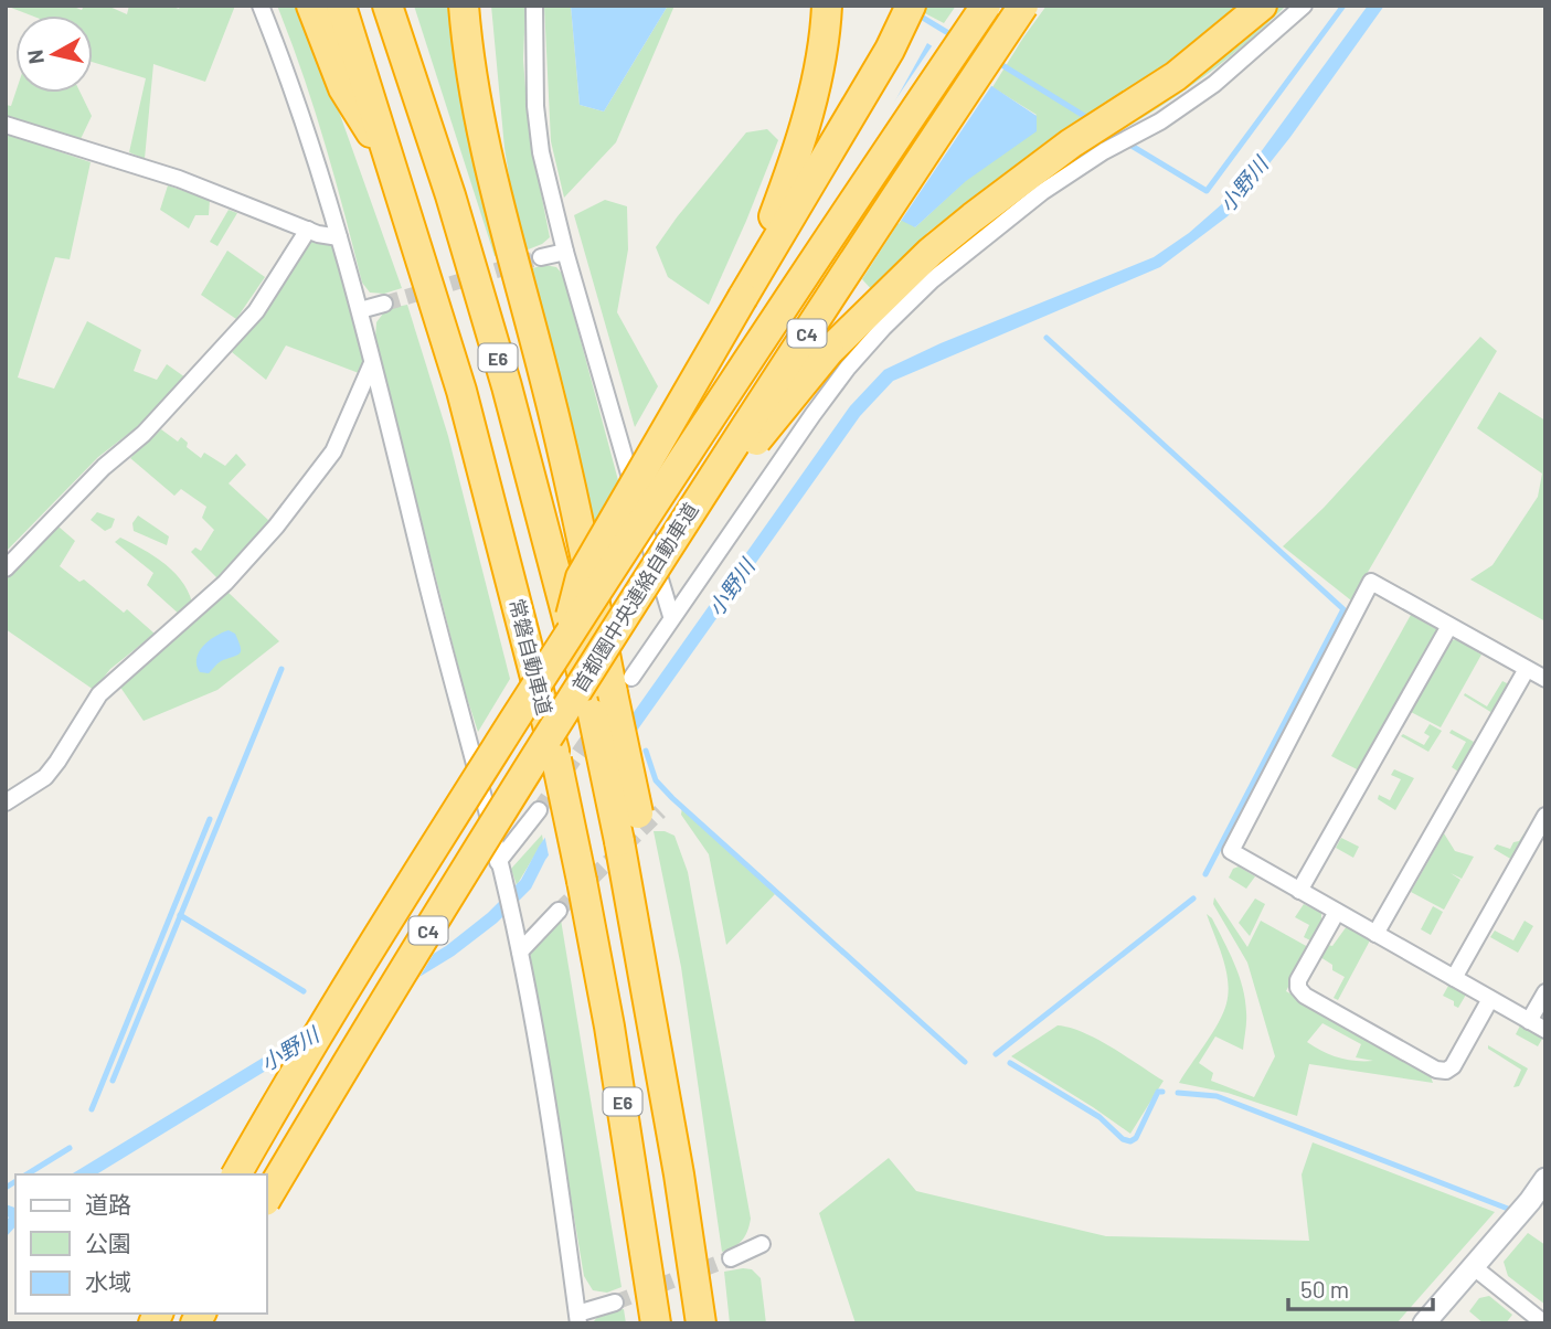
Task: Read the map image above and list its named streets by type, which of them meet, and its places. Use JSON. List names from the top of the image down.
{
  "streets": {
    "highway": [
      "C4",
      "E6",
      "首都圏中央連絡自動車道",
      "常磐自動車道"
    ]
  },
  "water": ["小野川"],
  "legend": ["道路", "公園", "水域"],
  "scale_bar": "50 m",
  "north": "left"
}
